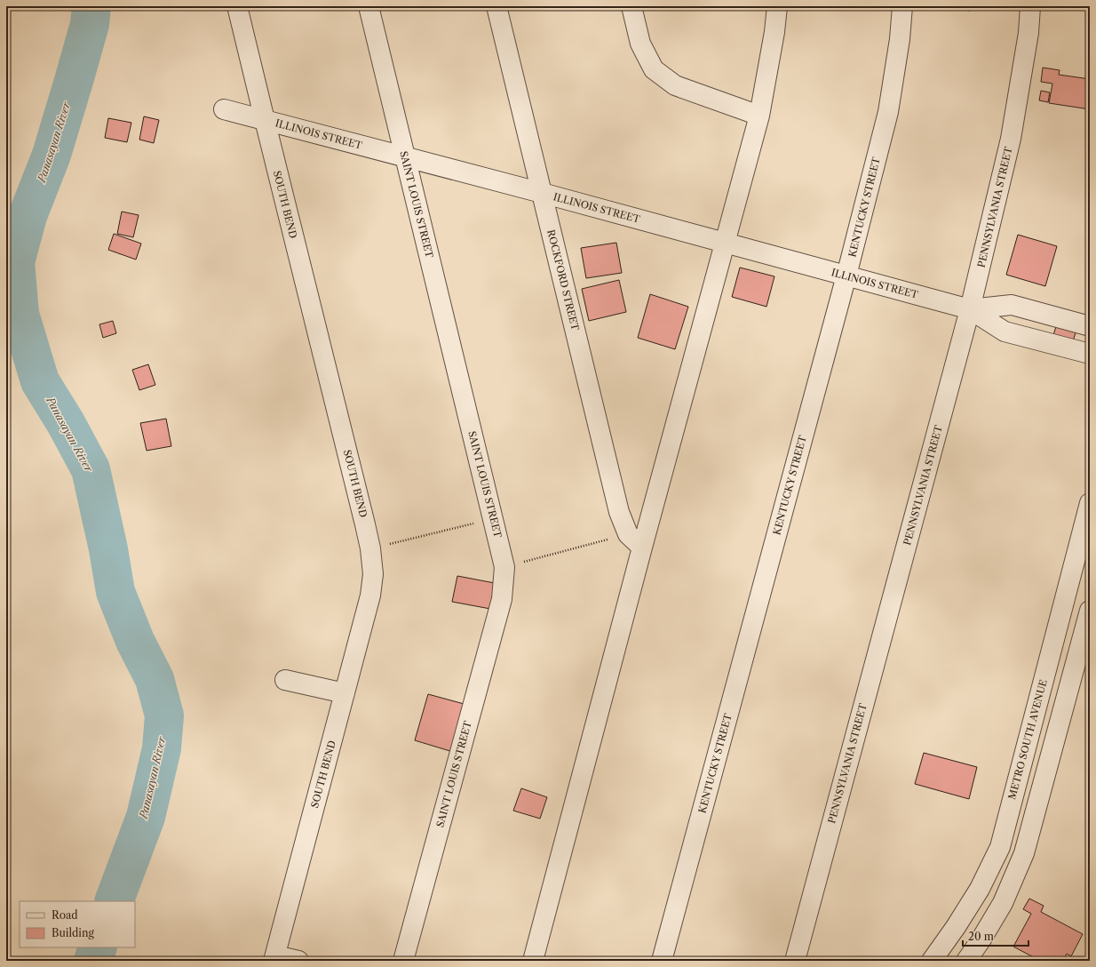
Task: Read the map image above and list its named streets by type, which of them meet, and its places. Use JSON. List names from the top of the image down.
{
  "streets": {
    "street": [
      "ILLINOIS STREET",
      "SOUTH BEND",
      "SAINT LOUIS STREET",
      "KENTUCKY STREET",
      "PENNSYLVANIA STREET",
      "ROCKFORD STREET",
      "METRO SOUTH AVENUE"
    ]
  },
  "crossings": [
    ["ILLINOIS STREET", "SOUTH BEND"],
    ["ILLINOIS STREET", "SAINT LOUIS STREET"],
    ["ILLINOIS STREET", "KENTUCKY STREET"],
    ["ILLINOIS STREET", "PENNSYLVANIA STREET"],
    ["ILLINOIS STREET", "ROCKFORD STREET"]
  ],
  "water": ["Panasayan River"],
  "legend": ["Road", "Building"],
  "scale_bar": "20 m"
}
